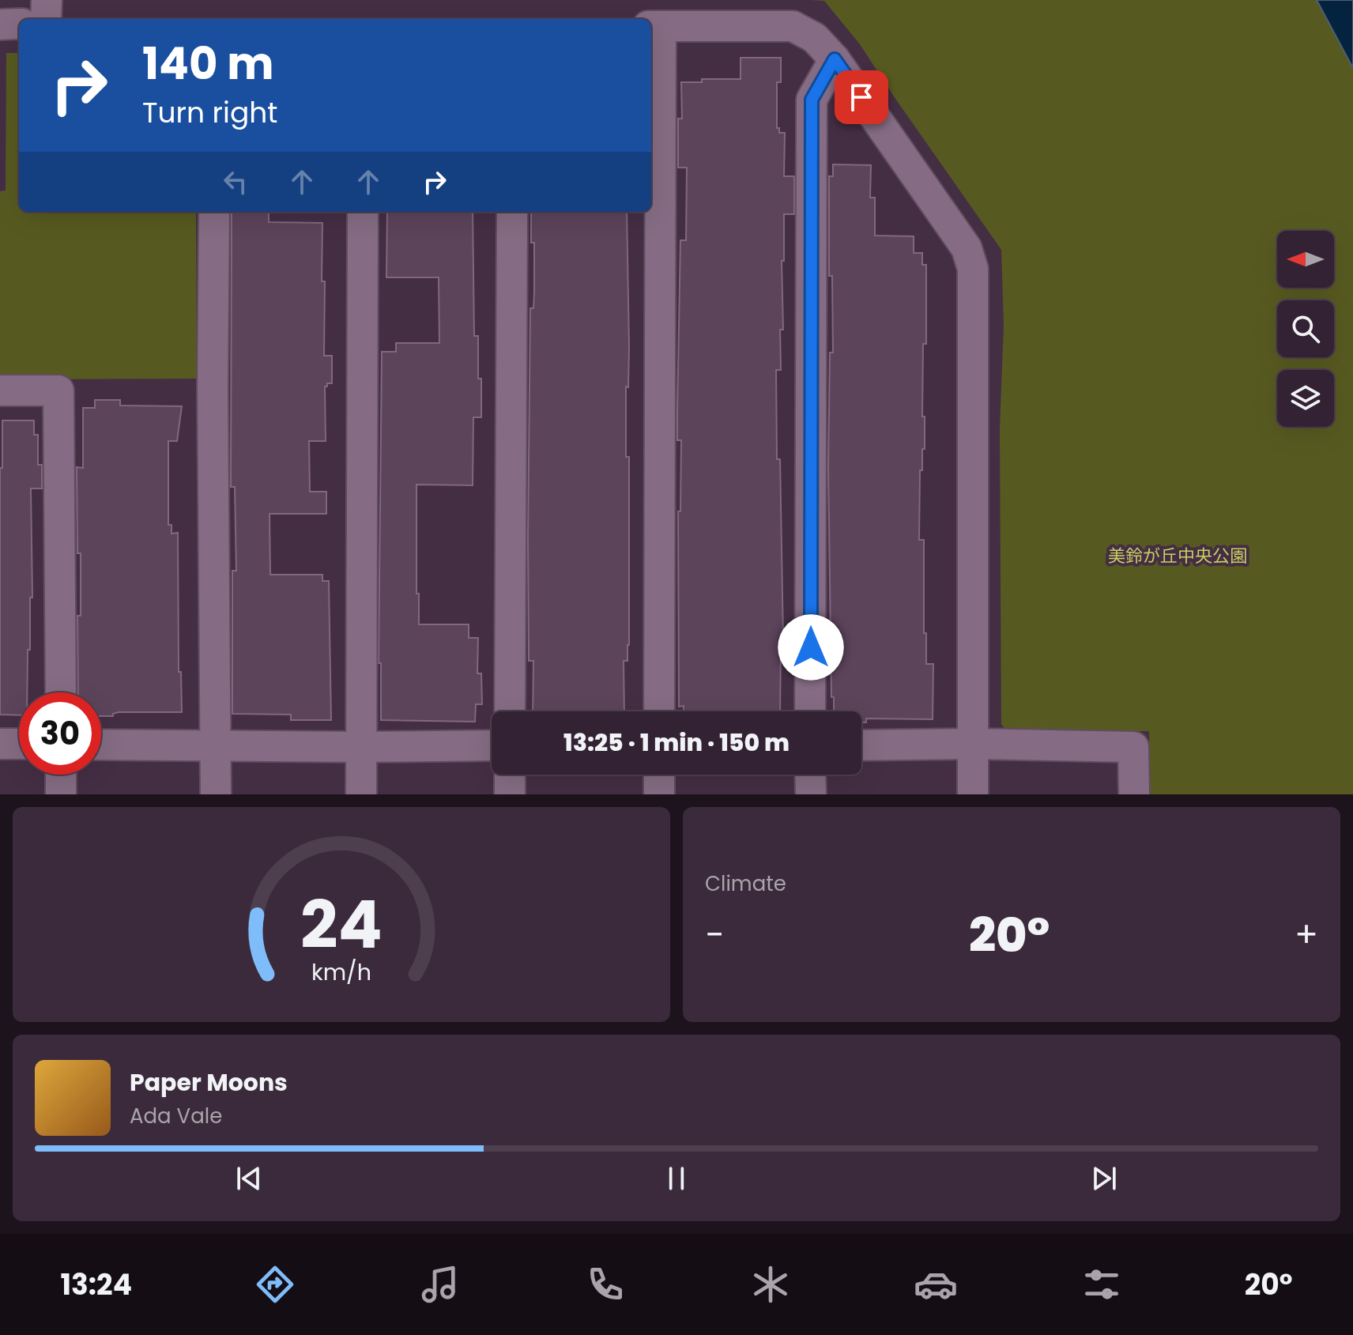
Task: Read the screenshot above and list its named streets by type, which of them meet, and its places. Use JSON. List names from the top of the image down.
{
  "parks": ["美鈴が丘中央公園"],
  "north": "left",
  "page": {
    "turn": ["140 m", "Turn right"],
    "limit": "30",
    "trip": "13:25 · 1 min · 150 m",
    "tile": "Climate",
    "heat": ["−", "20°", "+"],
    "song": ["Paper Moons", "Ada Vale"],
    "tabs": ["13:24", "20°"],
    "gauge": ["24", "km/h"]
  }
}
